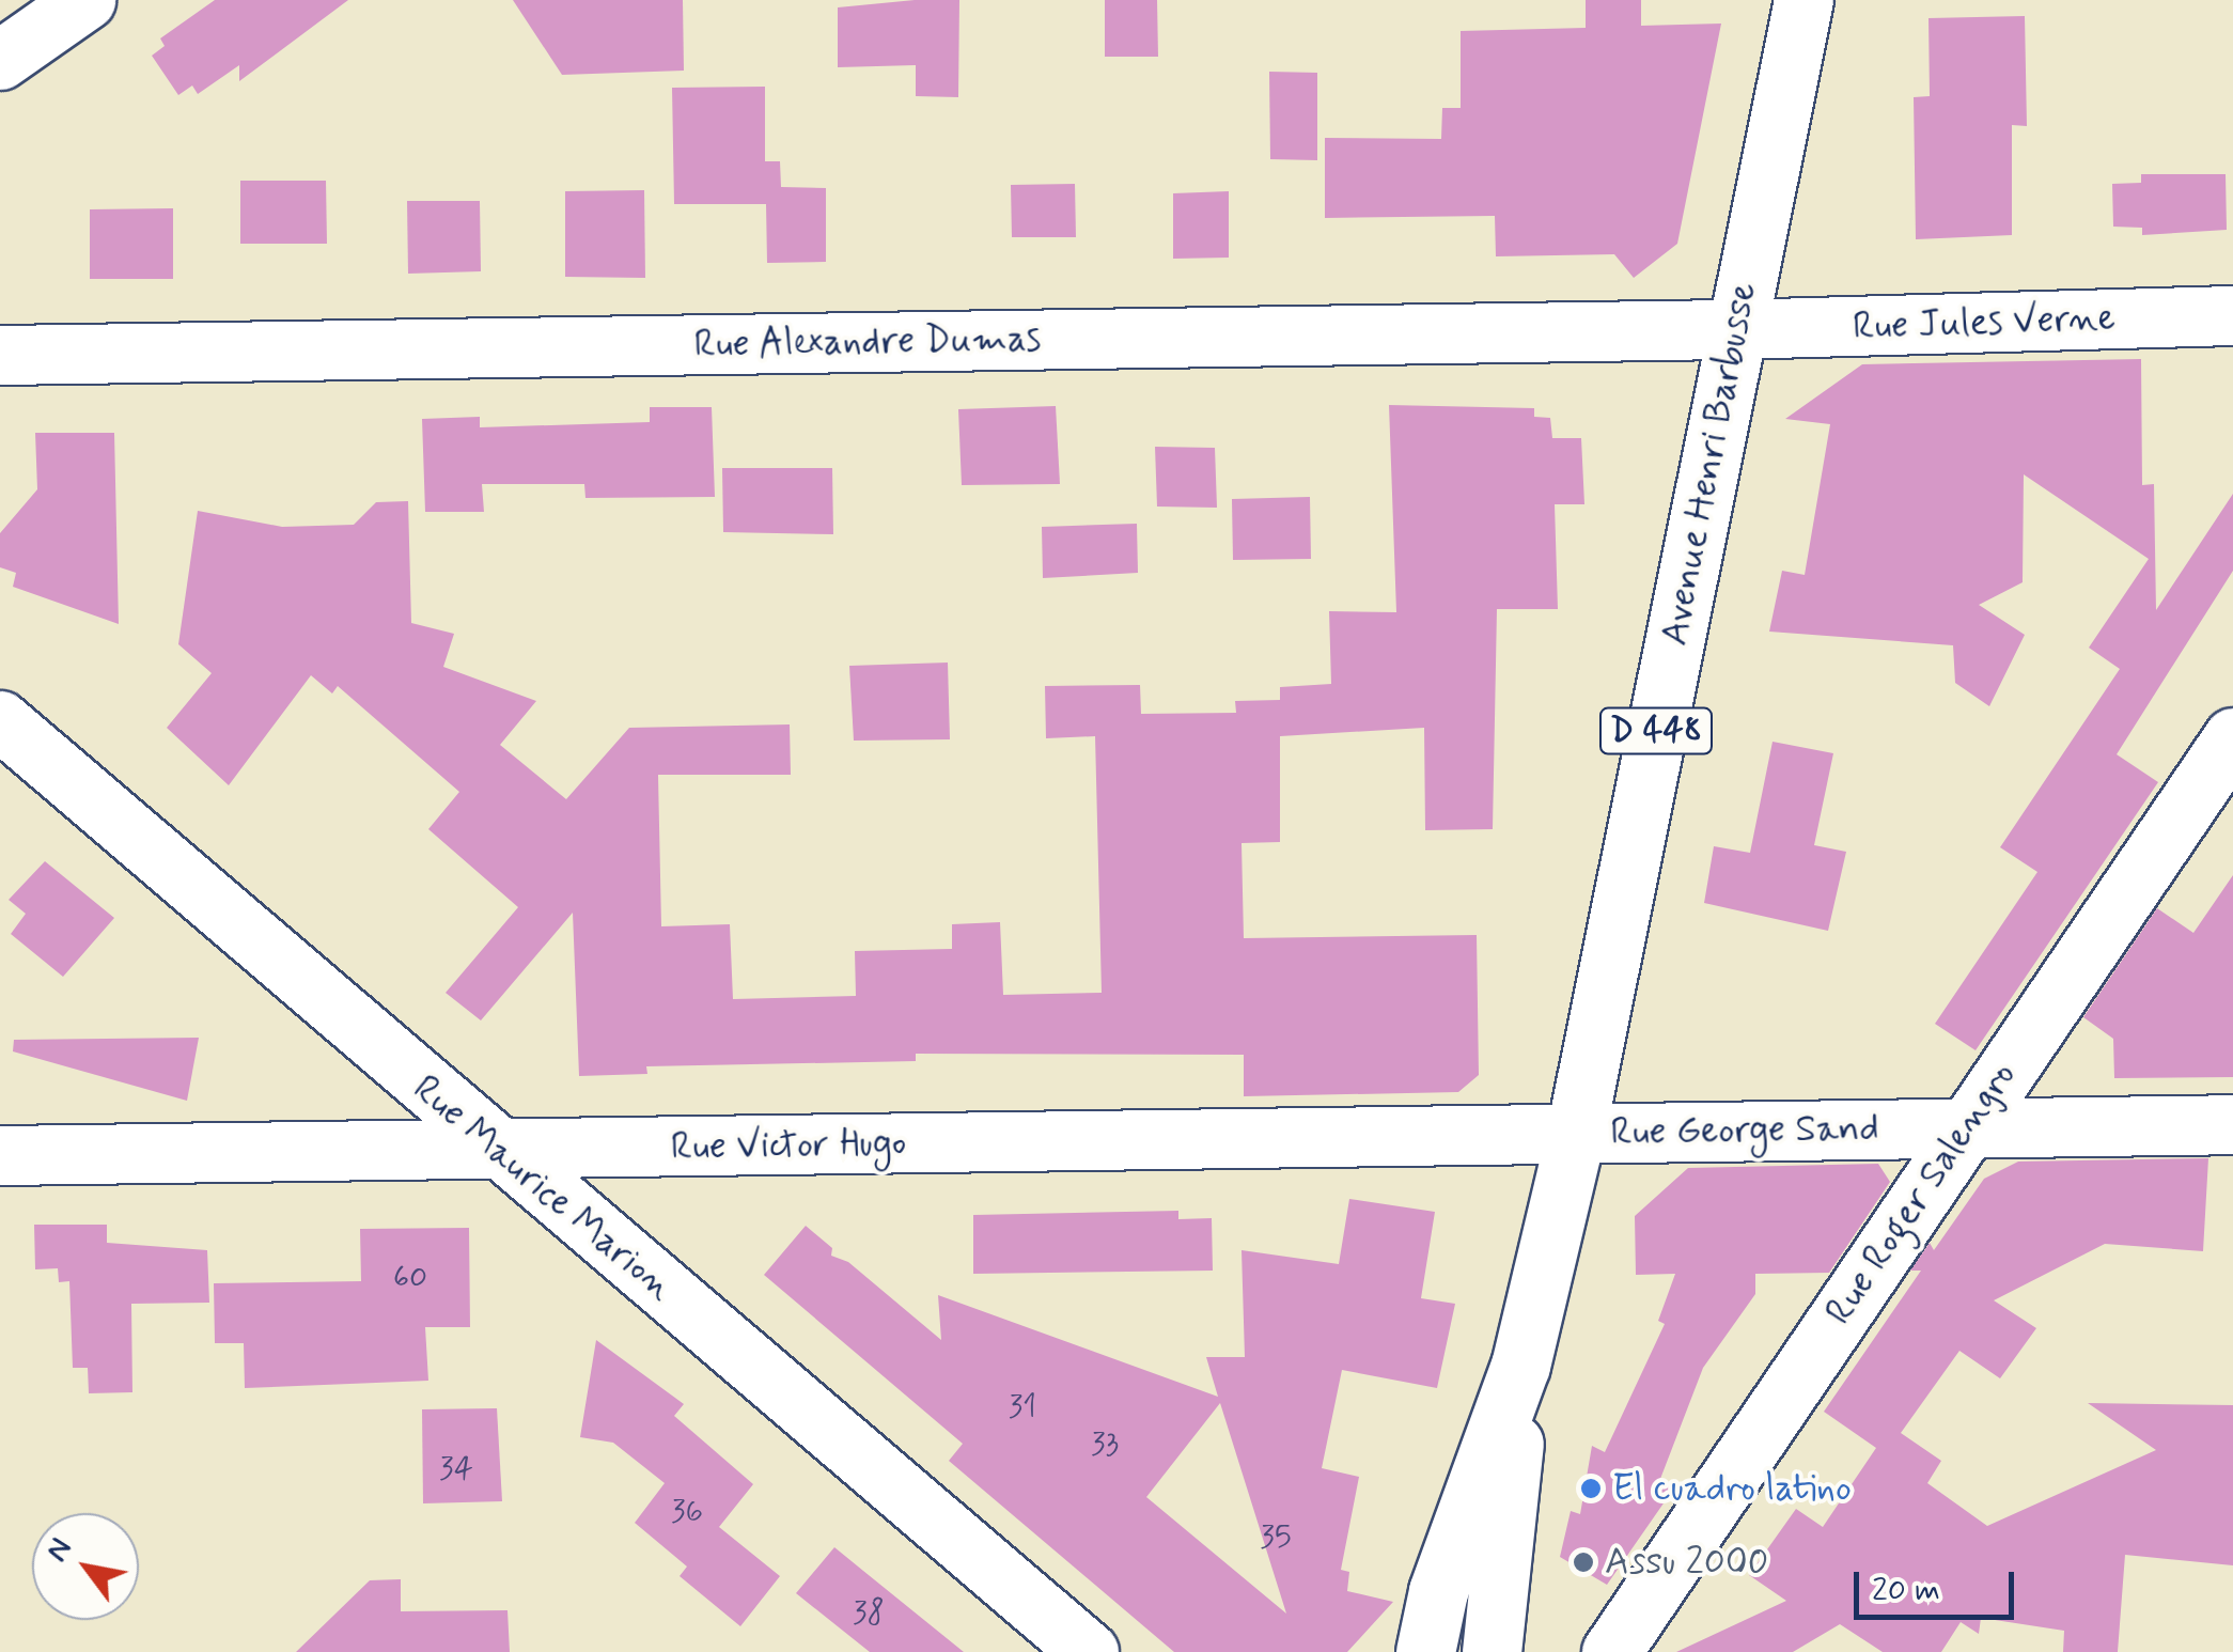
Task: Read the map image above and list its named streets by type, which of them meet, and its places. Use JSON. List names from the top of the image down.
{
  "streets": {
    "street": [
      "Rue Jules Verne",
      "Rue Alexandre Dumas",
      "Avenue Henri Barbusse",
      "D 448",
      "Rue George Sand",
      "Rue Victor Hugo",
      "Rue Maurice Marion",
      "Rue Roger Salengro"
    ]
  },
  "crossings": [
    ["Rue Jules Verne", "Rue Alexandre Dumas"],
    ["Rue Jules Verne", "Avenue Henri Barbusse"],
    ["Rue Alexandre Dumas", "Avenue Henri Barbusse"],
    ["Avenue Henri Barbusse", "Rue George Sand"],
    ["Avenue Henri Barbusse", "Rue Victor Hugo"],
    ["Rue George Sand", "Rue Victor Hugo"],
    ["Rue George Sand", "Rue Roger Salengro"],
    ["Rue Victor Hugo", "Rue Maurice Marion"]
  ],
  "places": ["El cuadro latino", "Assu 2000"],
  "house_numbers": [
    "60",
    "31",
    "33",
    "34",
    "36",
    "35",
    "38"
  ],
  "scale_bar": "20 m",
  "north": "top left"
}
